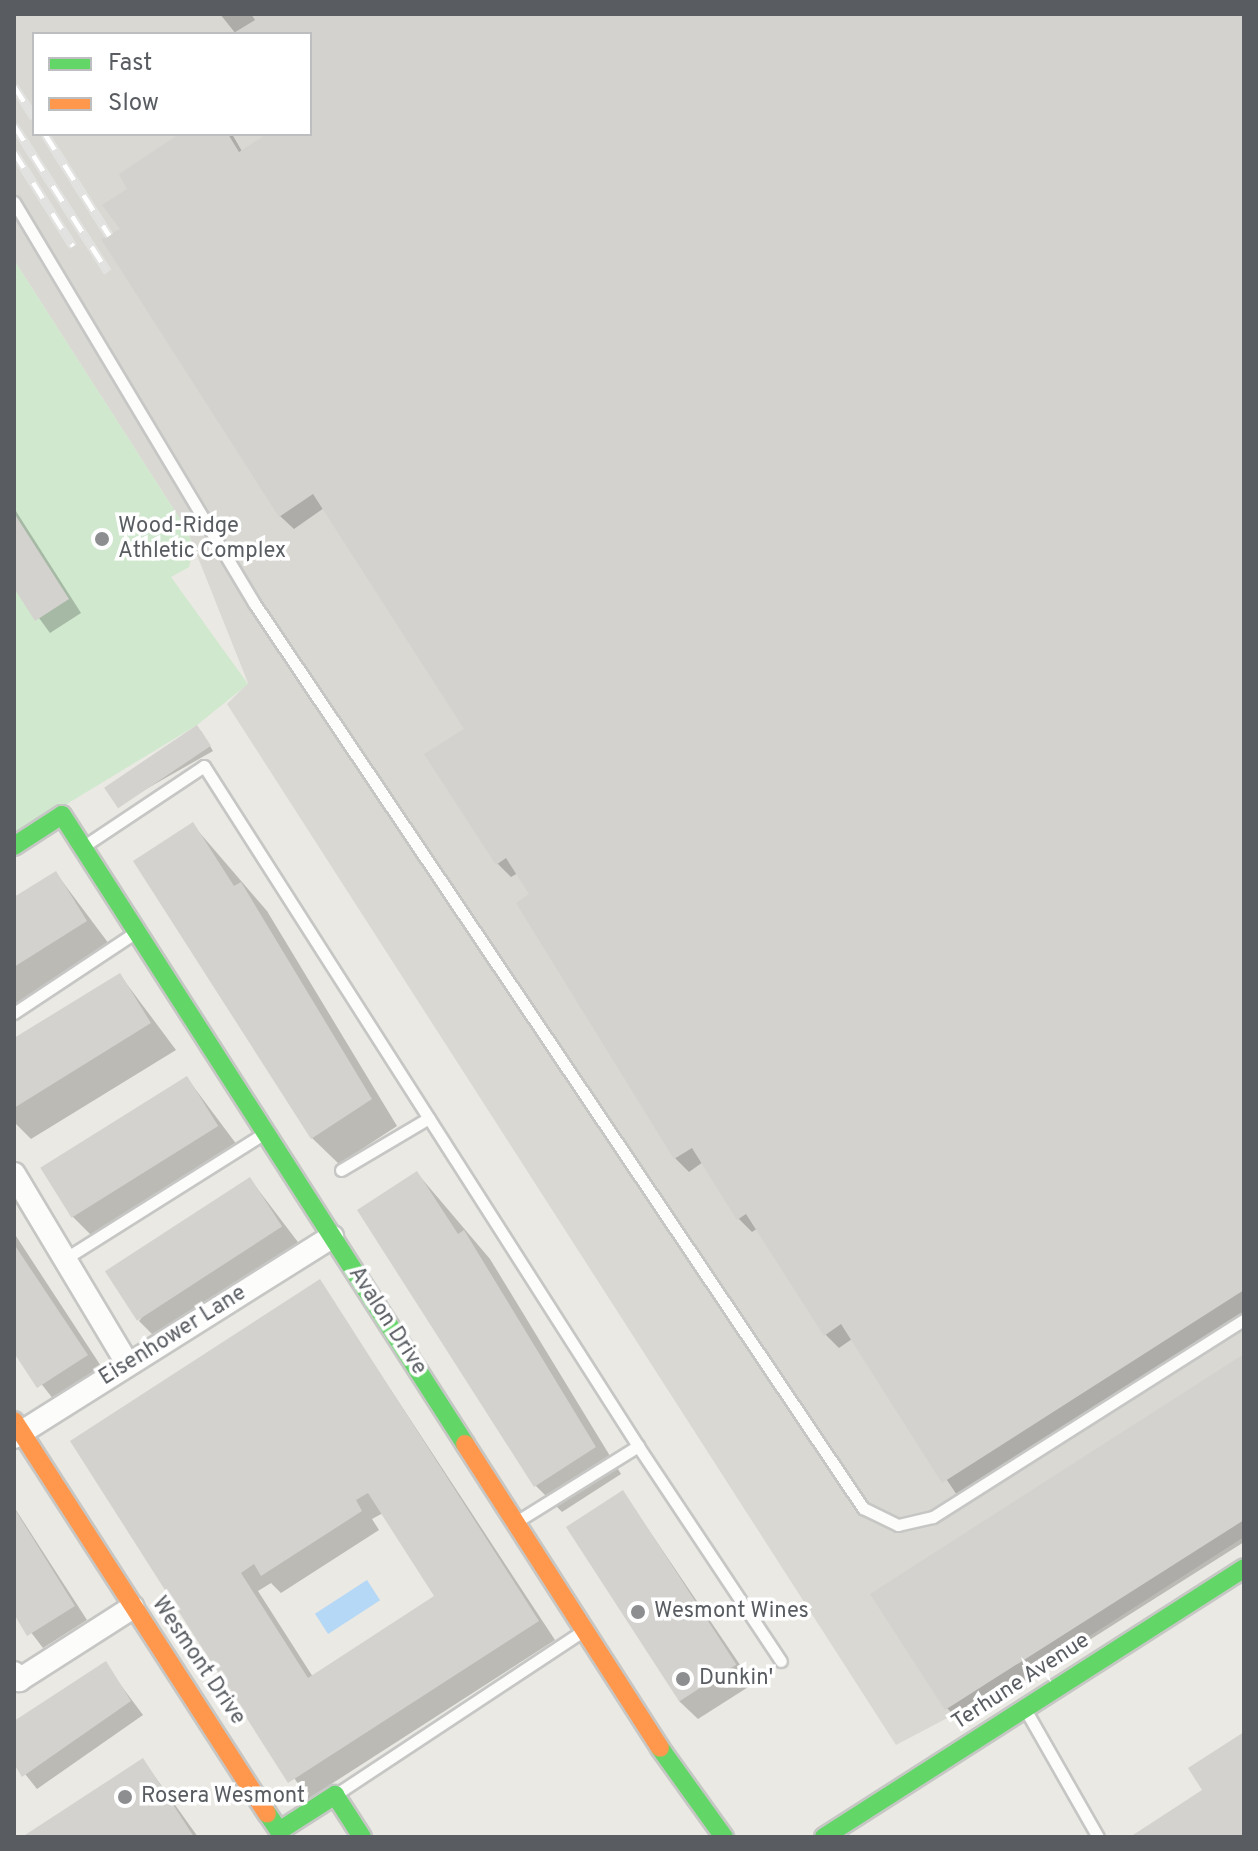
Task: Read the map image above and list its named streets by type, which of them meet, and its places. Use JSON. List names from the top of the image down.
{
  "streets": {
    "street": [
      "Avalon Drive",
      "Eisenhower Lane",
      "Wesmont Drive",
      "Terhune Avenue"
    ]
  },
  "crossings": [
    ["Avalon Drive", "Eisenhower Lane"],
    ["Eisenhower Lane", "Wesmont Drive"]
  ],
  "places": [
    "Wood-Ridge Athletic Complex",
    "Wesmont Wines",
    "Dunkin'",
    "Rosera Wesmont"
  ],
  "legend": ["Fast", "Slow"]
}
